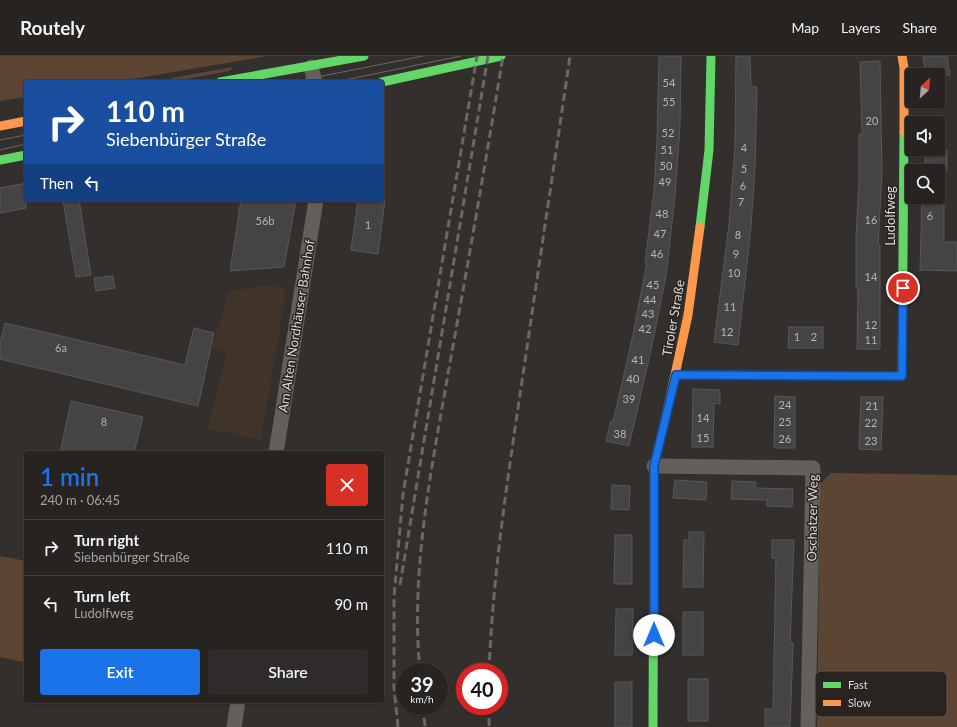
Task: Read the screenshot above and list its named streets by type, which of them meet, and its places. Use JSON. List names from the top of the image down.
{
  "streets": {
    "street": [
      "Ludolfweg",
      "Tiroler Straße",
      "Am Alten Nordhäuser Bahnhof",
      "Oschatzer Weg"
    ]
  },
  "crossings": [
    ["Ludolfweg", "Tiroler Straße"],
    ["Tiroler Straße", "Oschatzer Weg"]
  ],
  "house_numbers": [
    "54",
    "55",
    "20",
    "52",
    "4",
    "51",
    "50",
    "5",
    "49",
    "6",
    "7",
    "48",
    "6",
    "16",
    "56b",
    "1",
    "47",
    "8",
    "46",
    "9",
    "10",
    "14",
    "45",
    "44",
    "11",
    "43",
    "12",
    "42",
    "12",
    "1",
    "2",
    "11",
    "6a",
    "41",
    "40",
    "39",
    "24",
    "21",
    "14",
    "8",
    "25",
    "22",
    "38",
    "15",
    "26",
    "23"
  ],
  "legend": ["Fast", "Slow"],
  "north": "top right",
  "page": {
    "header": "Routely",
    "nav": ["Map", "Layers", "Share"],
    "turn": ["110 m", "Siebenbürger Straße"],
    "then": "Then",
    "heading": ["1 min", "240 m · 06:45"],
    "list": [
      {
        "name": "Turn right",
        "note": "Siebenbürger Straße",
        "value": "110 m"
      },
      {
        "name": "Turn left",
        "note": "Ludolfweg",
        "value": "90 m"
      }
    ],
    "buttons": ["Exit", "Share"],
    "speed": "39 km/h",
    "limit": "40"
  }
}
